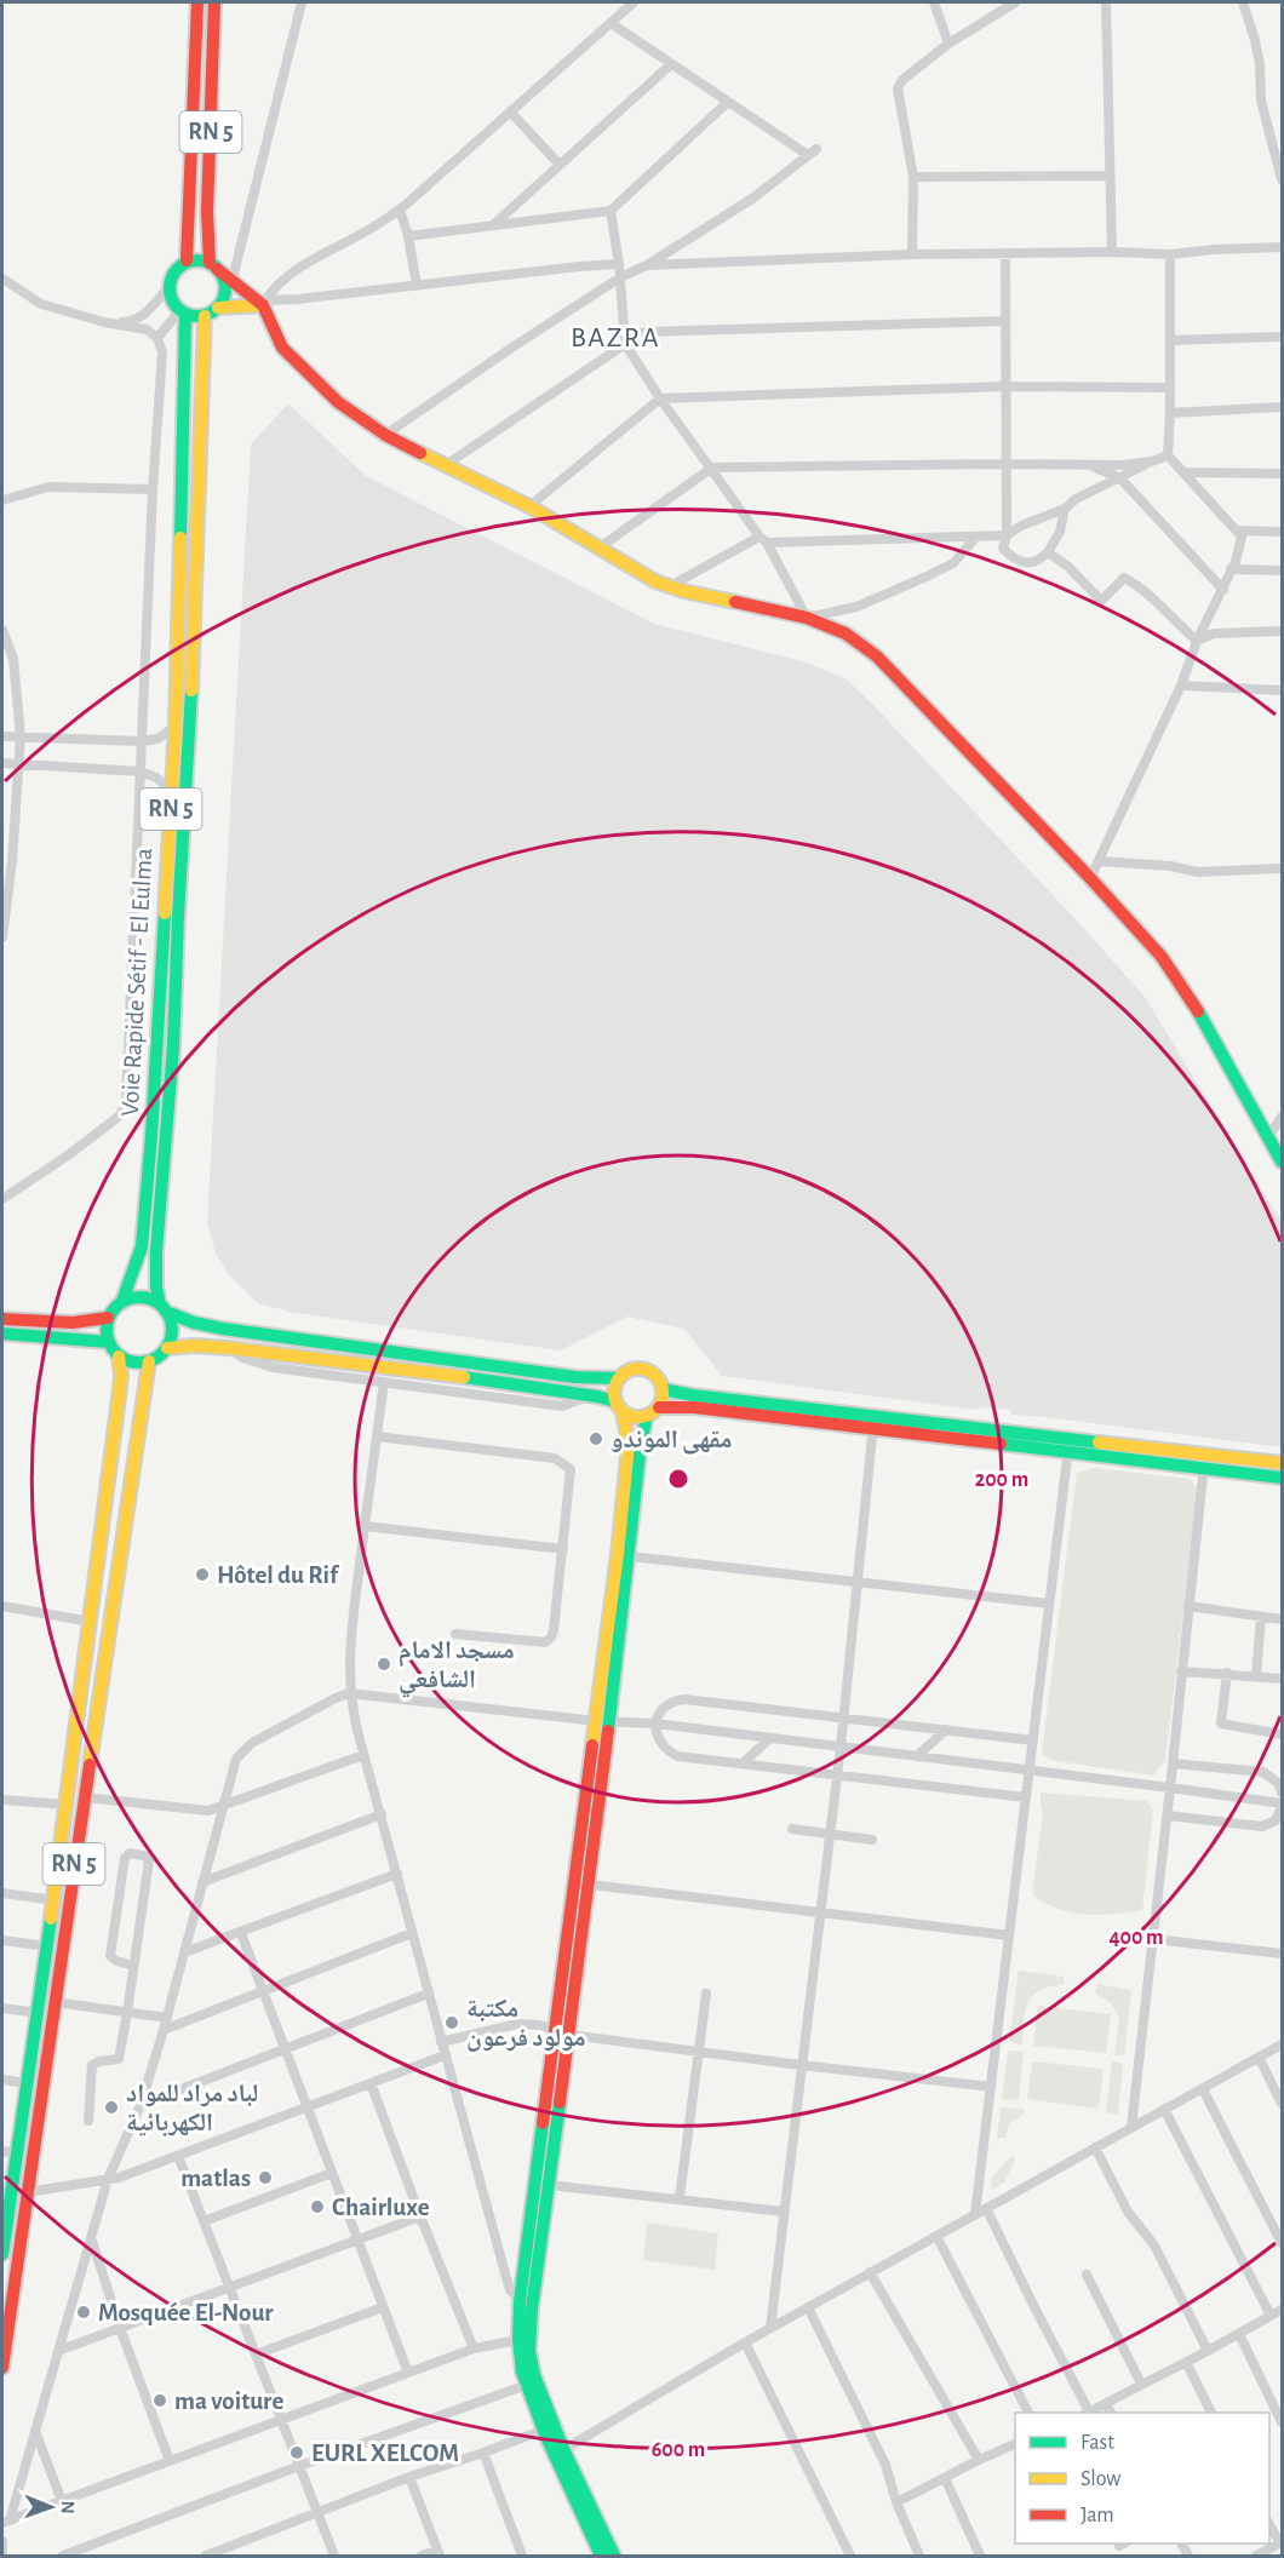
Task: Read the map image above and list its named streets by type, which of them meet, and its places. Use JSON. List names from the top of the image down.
{
  "streets": {
    "main road": ["RN 5", "Voie Rapide Sétif - El Eulma"]
  },
  "crossings": [
    ["RN 5", "Voie Rapide Sétif - El Eulma"]
  ],
  "districts": ["BAZRA"],
  "places": [
    "مقهى الموندو",
    "Hôtel du Rif",
    "مسجد الامام الشافعي",
    "مكتبة مولود فرعون",
    "لباد مراد للمواد الكهربائية",
    "matlas",
    "Chairluxe",
    "Mosquée El-Nour",
    "ma voiture",
    "EURL XELCOM"
  ],
  "legend": ["Fast", "Slow", "Jam"],
  "north": "right",
  "rings": ["200 m", "400 m", "600 m"]
}
